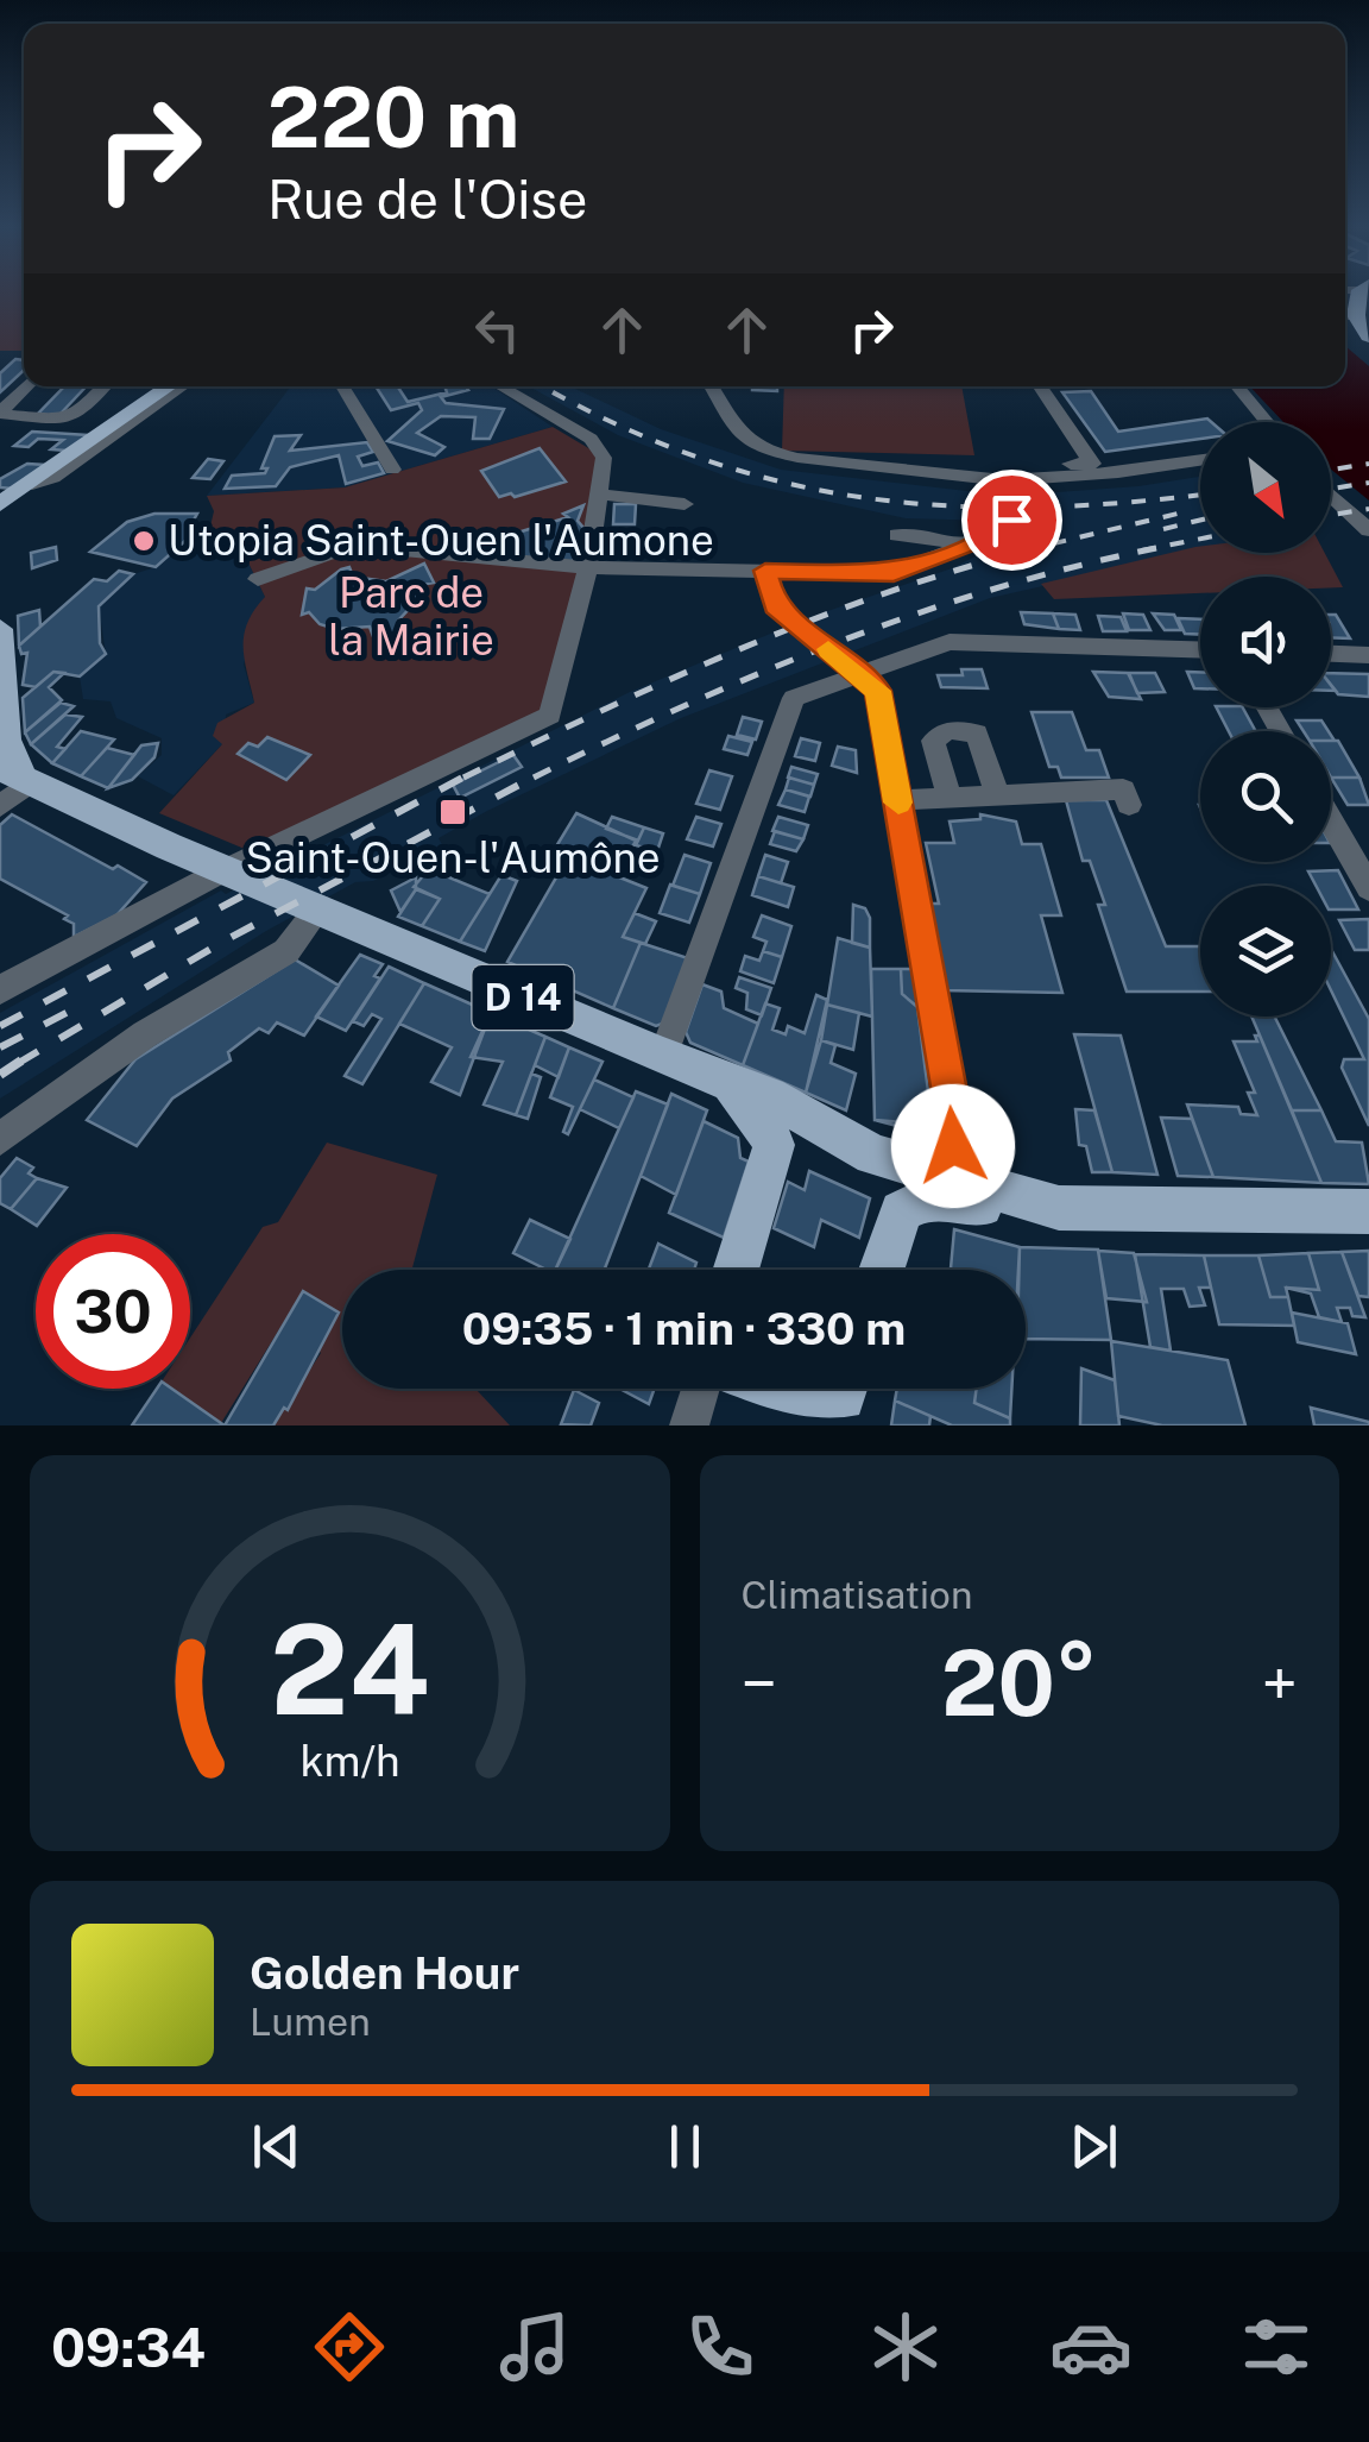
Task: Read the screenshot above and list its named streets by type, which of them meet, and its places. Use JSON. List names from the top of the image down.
{
  "streets": {
    "main road": ["D 14"]
  },
  "parks": ["Parc de la Mairie"],
  "places": {
    "other": ["Utopia Saint-Ouen l'Aumone"],
    "transit": ["Saint-Ouen-l'Aumône"]
  },
  "north": "bottom right",
  "page": {
    "turn": ["220 m", "Rue de l'Oise"],
    "limit": "30",
    "trip": "09:35 · 1 min · 330 m",
    "tile": "Climatisation",
    "heat": ["−", "20°", "+"],
    "song": ["Golden Hour", "Lumen"],
    "tabs": "09:34",
    "gauge": ["24", "km/h"]
  }
}
